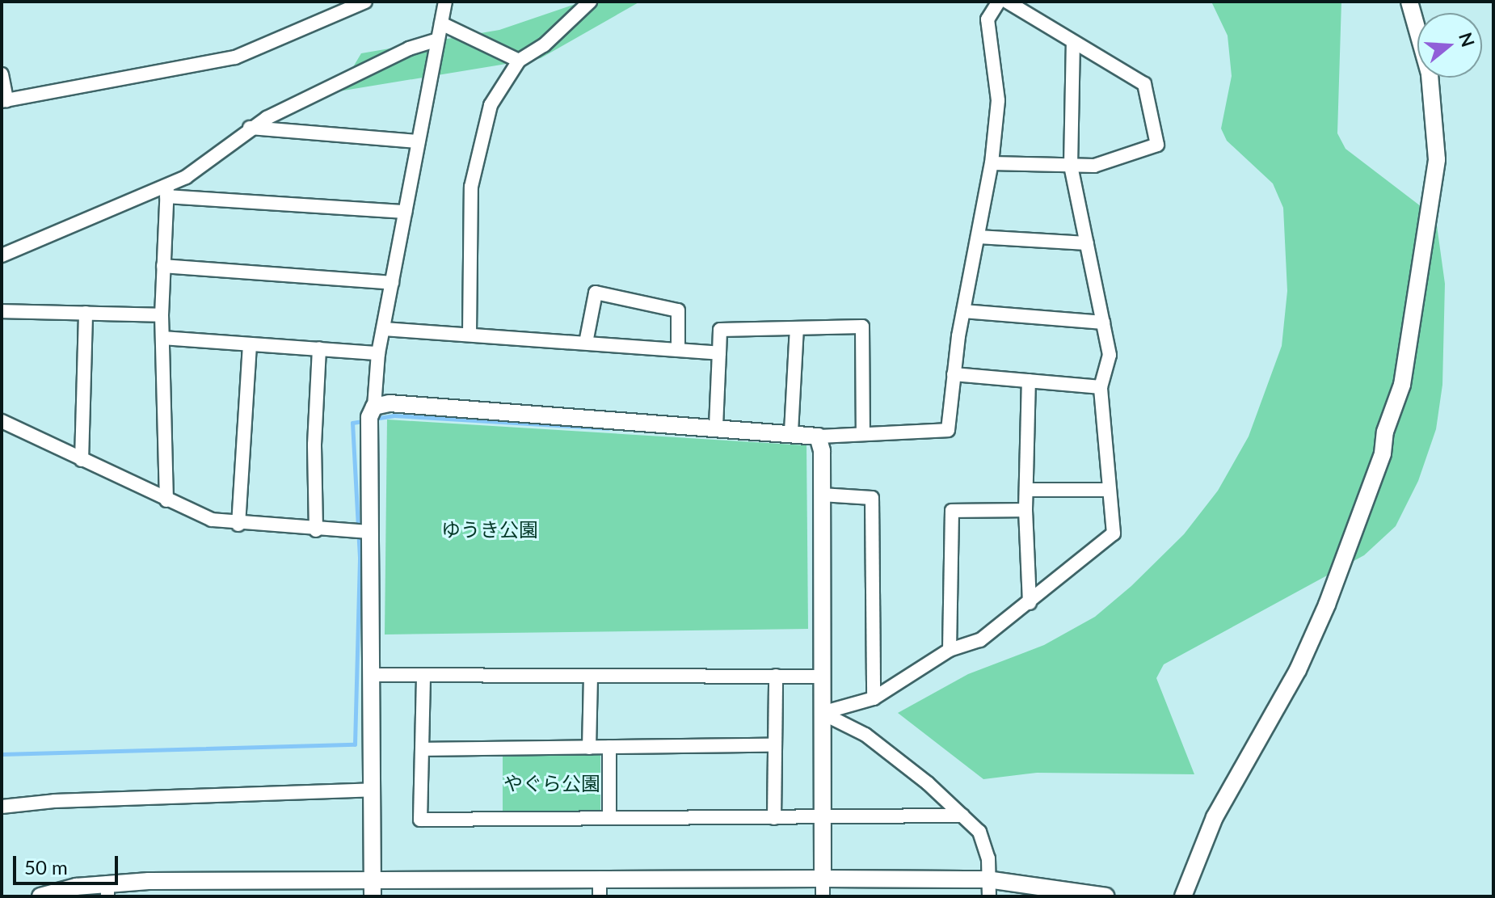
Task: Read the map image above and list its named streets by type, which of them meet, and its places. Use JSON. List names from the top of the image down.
{
  "parks": ["ゆうき公園", "やぐら公園"],
  "scale_bar": "50 m",
  "north": "right"
}
